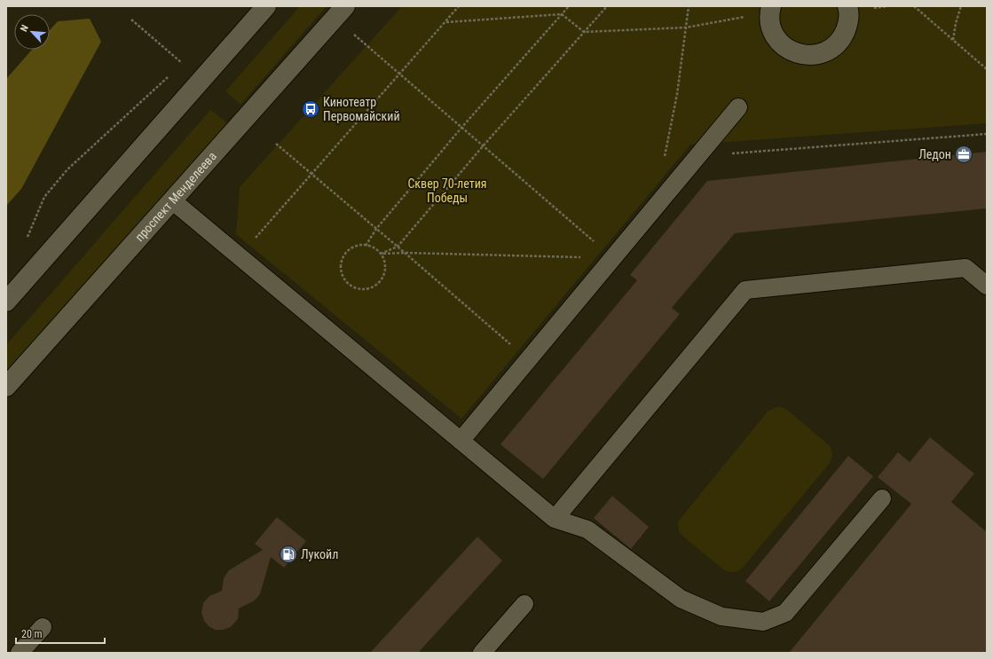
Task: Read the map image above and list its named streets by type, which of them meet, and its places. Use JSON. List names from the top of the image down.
{
  "streets": {
    "main road": ["проспект Менделеева"]
  },
  "parks": ["Сквер 70-летия Победы"],
  "places": {
    "bus stop": ["Кинотеатр Первомайский"],
    "office": ["Ледон"],
    "fuel station": ["Лукойл"]
  },
  "scale_bar": "20 m",
  "north": "top left"
}
